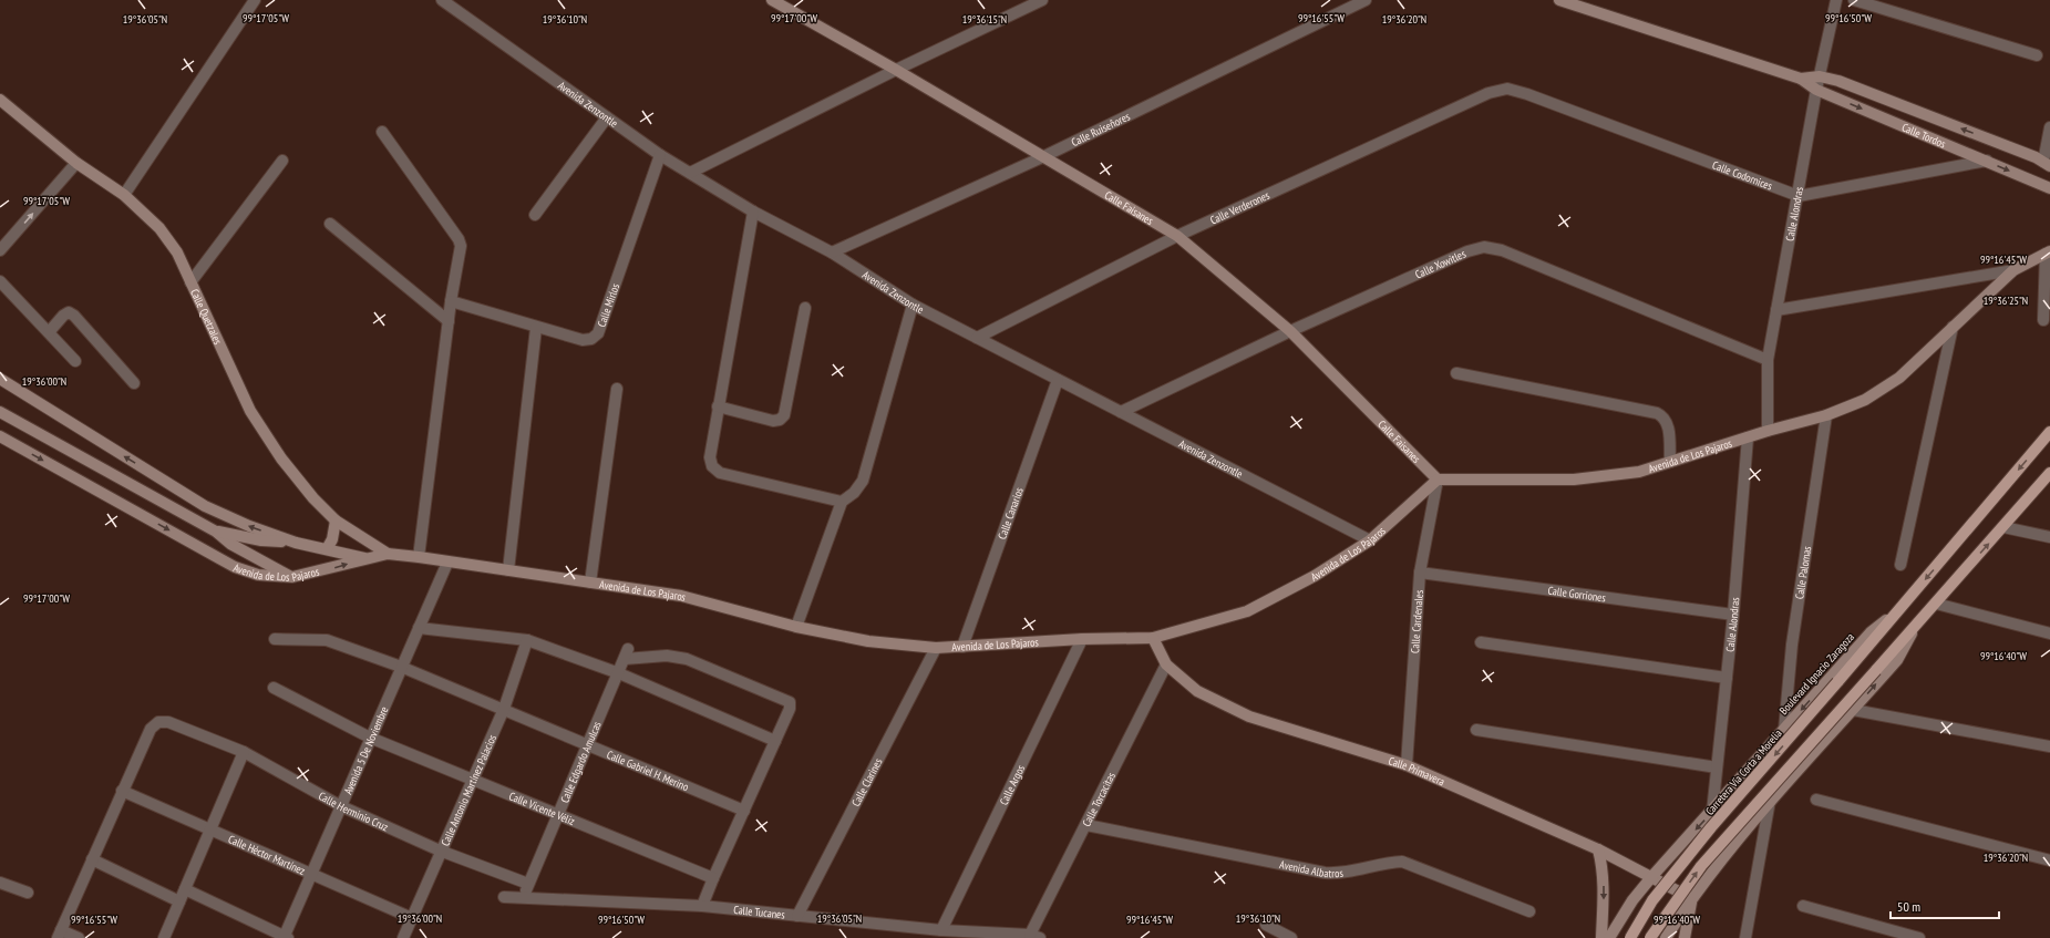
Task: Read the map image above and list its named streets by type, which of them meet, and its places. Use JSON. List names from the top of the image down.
{
  "streets": {
    "main road": ["Boulevard Ignacio Zaragoza", "Carretera Vía Corta a Morelia"],
    "street": [
      "Avenida Zenzontle",
      "Calle Ruiseñores",
      "Calle Tordos",
      "Calle Codornices",
      "Calle Verderones",
      "Calle Faisanes",
      "Calle Alondras",
      "Calle Xowitles",
      "Calle Mirlos",
      "Calle Quetzales",
      "Avenida de Los Pajaros",
      "Calle Canarios",
      "Calle Palomas",
      "Calle Gorriones",
      "Calle Cardenales",
      "Avenida 5 De Noviembre",
      "Calle Edgardo Amulcas",
      "Calle Gabriel H. Merino",
      "Calle Primavera",
      "Calle Clarines",
      "Calle Argos",
      "Calle Antonio Martínez Palacios",
      "Calle Torcacitas",
      "Calle Vicente Véliz",
      "Calle Herminio Cruz",
      "Calle Héctor Martínez",
      "Avenida Albatros",
      "Calle Tucanes"
    ]
  },
  "crossings": [
    ["Avenida Zenzontle", "Calle Ruiseñores"],
    ["Avenida Zenzontle", "Calle Verderones"],
    ["Avenida Zenzontle", "Calle Xowitles"],
    ["Avenida Zenzontle", "Calle Mirlos"],
    ["Avenida Zenzontle", "Avenida de Los Pajaros"],
    ["Avenida Zenzontle", "Calle Canarios"],
    ["Calle Ruiseñores", "Calle Faisanes"],
    ["Calle Tordos", "Calle Alondras"],
    ["Calle Codornices", "Calle Verderones"],
    ["Calle Codornices", "Calle Alondras"],
    ["Calle Verderones", "Calle Faisanes"],
    ["Calle Faisanes", "Calle Xowitles"],
    ["Calle Faisanes", "Avenida de Los Pajaros"],
    ["Calle Faisanes", "Calle Cardenales"],
    ["Calle Alondras", "Calle Xowitles"],
    ["Calle Alondras", "Avenida de Los Pajaros"],
    ["Calle Alondras", "Calle Gorriones"],
    ["Calle Alondras", "Boulevard Ignacio Zaragoza"],
    ["Calle Quetzales", "Avenida de Los Pajaros"],
    ["Avenida de Los Pajaros", "Calle Canarios"],
    ["Avenida de Los Pajaros", "Calle Palomas"],
    ["Avenida de Los Pajaros", "Calle Cardenales"],
    ["Avenida de Los Pajaros", "Avenida 5 De Noviembre"],
    ["Avenida de Los Pajaros", "Calle Primavera"],
    ["Avenida de Los Pajaros", "Calle Clarines"],
    ["Avenida de Los Pajaros", "Calle Argos"],
    ["Calle Palomas", "Boulevard Ignacio Zaragoza"],
    ["Calle Gorriones", "Calle Cardenales"],
    ["Calle Cardenales", "Calle Primavera"],
    ["Boulevard Ignacio Zaragoza", "Calle Primavera"],
    ["Boulevard Ignacio Zaragoza", "Carretera Vía Corta a Morelia"],
    ["Avenida 5 De Noviembre", "Calle Gabriel H. Merino"],
    ["Avenida 5 De Noviembre", "Calle Vicente Véliz"],
    ["Avenida 5 De Noviembre", "Calle Herminio Cruz"],
    ["Avenida 5 De Noviembre", "Calle Héctor Martínez"],
    ["Calle Edgardo Amulcas", "Calle Gabriel H. Merino"],
    ["Calle Edgardo Amulcas", "Calle Vicente Véliz"],
    ["Calle Edgardo Amulcas", "Calle Herminio Cruz"],
    ["Calle Edgardo Amulcas", "Calle Tucanes"],
    ["Calle Gabriel H. Merino", "Calle Antonio Martínez Palacios"],
    ["Calle Primavera", "Calle Torcacitas"],
    ["Calle Clarines", "Calle Tucanes"],
    ["Calle Argos", "Calle Tucanes"],
    ["Calle Antonio Martínez Palacios", "Calle Vicente Véliz"],
    ["Calle Antonio Martínez Palacios", "Calle Herminio Cruz"],
    ["Calle Antonio Martínez Palacios", "Calle Héctor Martínez"],
    ["Calle Torcacitas", "Avenida Albatros"],
    ["Calle Torcacitas", "Calle Tucanes"],
    ["Calle Herminio Cruz", "Calle Héctor Martínez"]
  ],
  "scale_bar": "50 m",
  "coordinates": [
    "99°17'05\"W",
    "99°17'00\"W",
    "99°16'55\"W",
    "99°16'50\"W",
    "19°36'05\"N",
    "19°36'10\"N",
    "19°36'15\"N",
    "19°36'20\"N",
    "99°16'45\"W",
    "19°36'25\"N",
    "19°36'00\"N",
    "99°16'40\"W"
  ]
}
